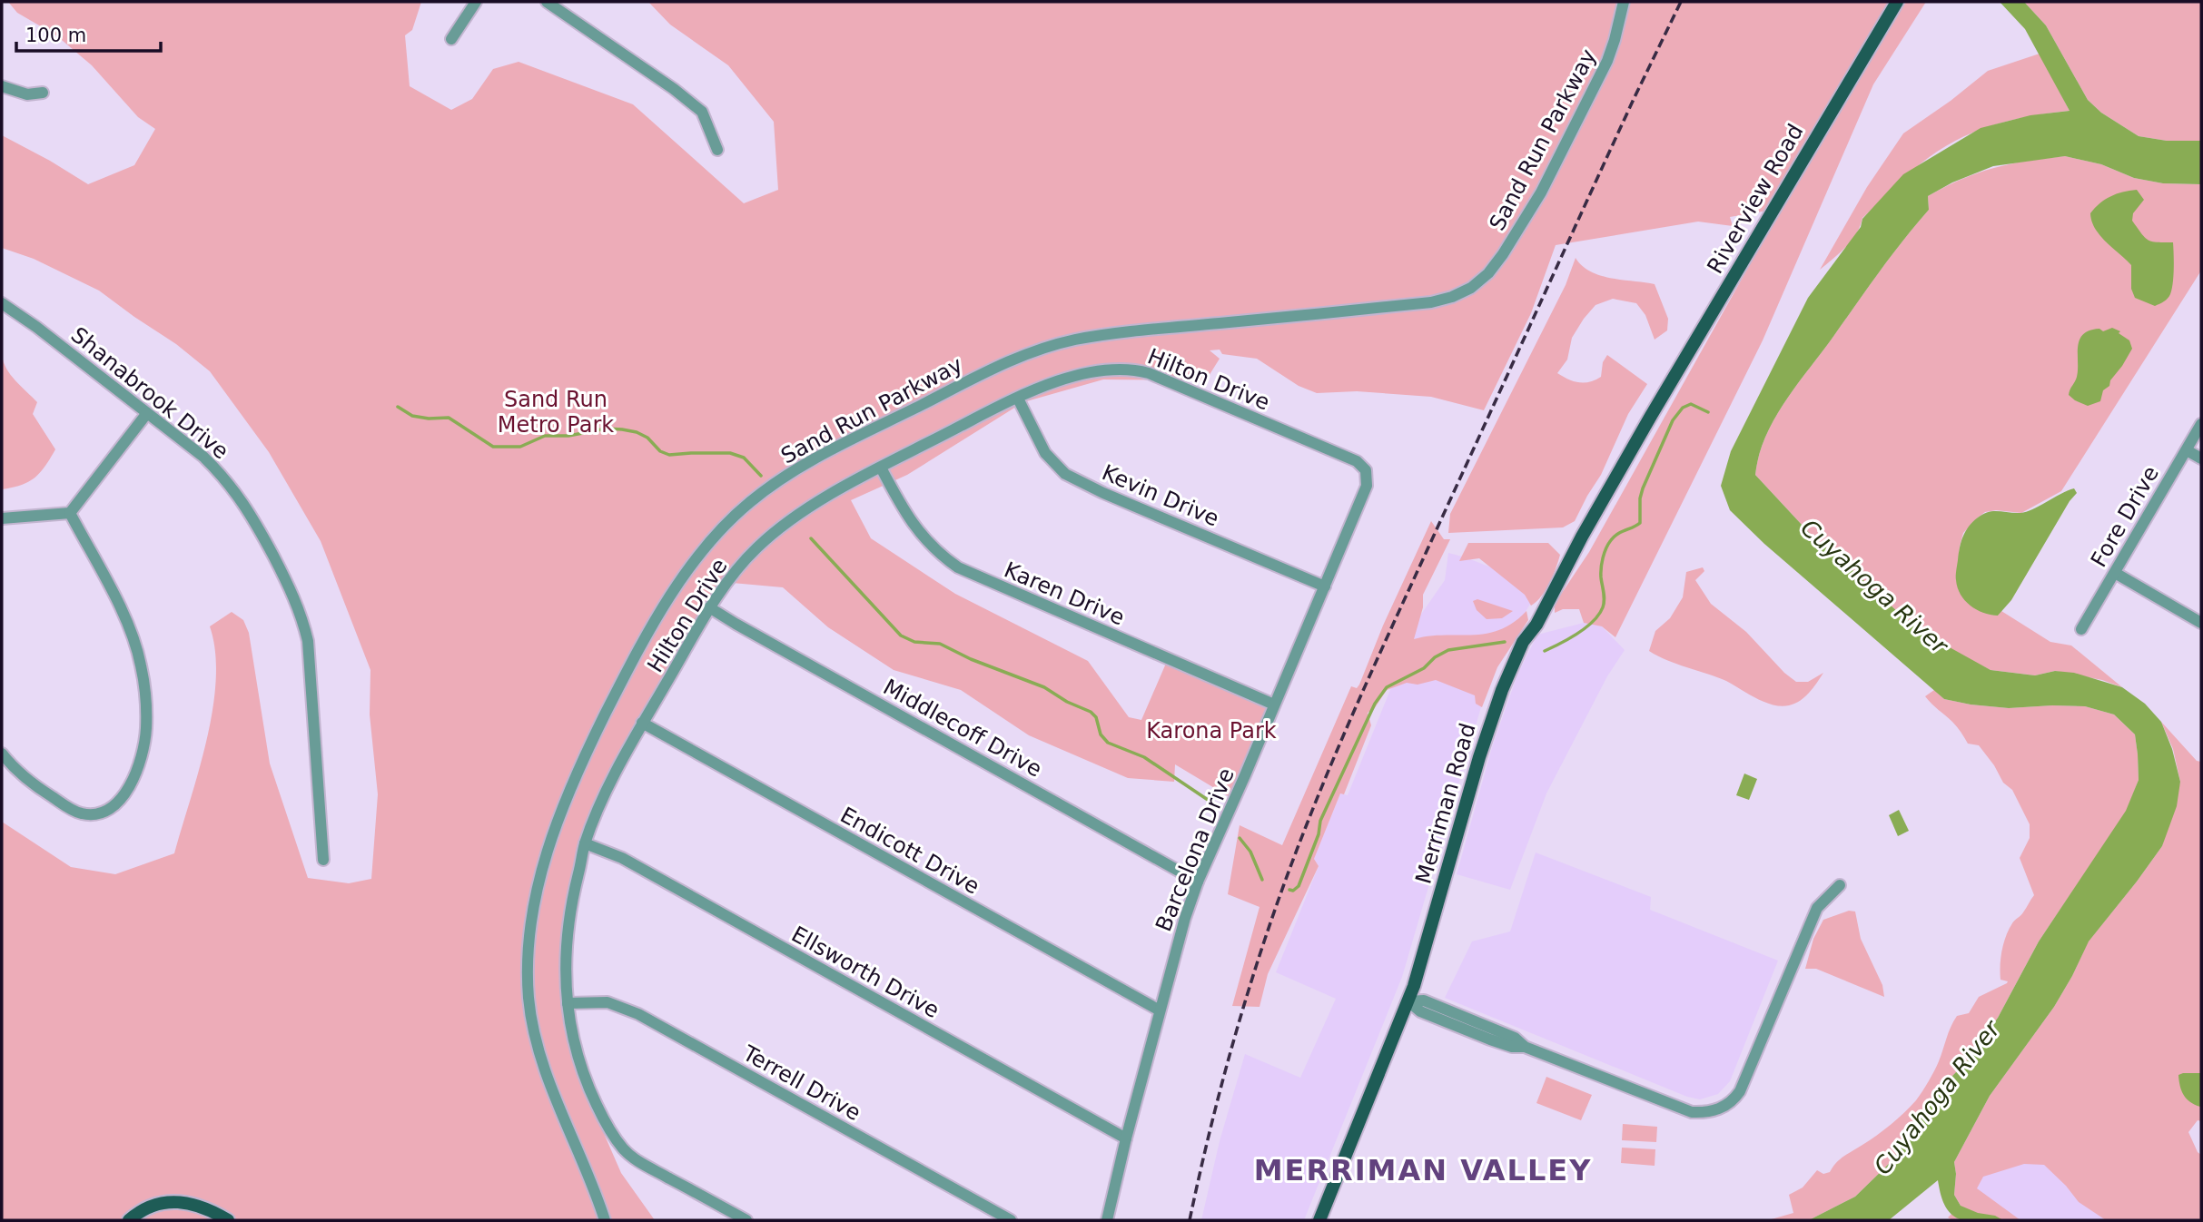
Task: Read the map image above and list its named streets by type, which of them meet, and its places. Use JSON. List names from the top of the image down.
{
  "streets": {
    "main road": ["Riverview Road", "Merriman Road"],
    "street": [
      "Sand Run Parkway",
      "Hilton Drive",
      "Shanabrook Drive",
      "Kevin Drive",
      "Fore Drive",
      "Karen Drive",
      "Middlecoff Drive",
      "Barcelona Drive",
      "Endicott Drive",
      "Ellsworth Drive",
      "Terrell Drive"
    ]
  },
  "crossings": [
    ["Riverview Road", "Merriman Road"],
    ["Hilton Drive", "Kevin Drive"],
    ["Hilton Drive", "Karen Drive"],
    ["Hilton Drive", "Middlecoff Drive"],
    ["Hilton Drive", "Barcelona Drive"],
    ["Hilton Drive", "Endicott Drive"],
    ["Hilton Drive", "Ellsworth Drive"],
    ["Hilton Drive", "Terrell Drive"],
    ["Kevin Drive", "Barcelona Drive"],
    ["Karen Drive", "Barcelona Drive"],
    ["Middlecoff Drive", "Barcelona Drive"],
    ["Barcelona Drive", "Endicott Drive"],
    ["Barcelona Drive", "Ellsworth Drive"]
  ],
  "districts": ["MERRIMAN VALLEY"],
  "water": ["Cuyahoga River"],
  "parks": ["Sand Run Metro Park", "Karona Park"],
  "scale_bar": "100 m"
}
